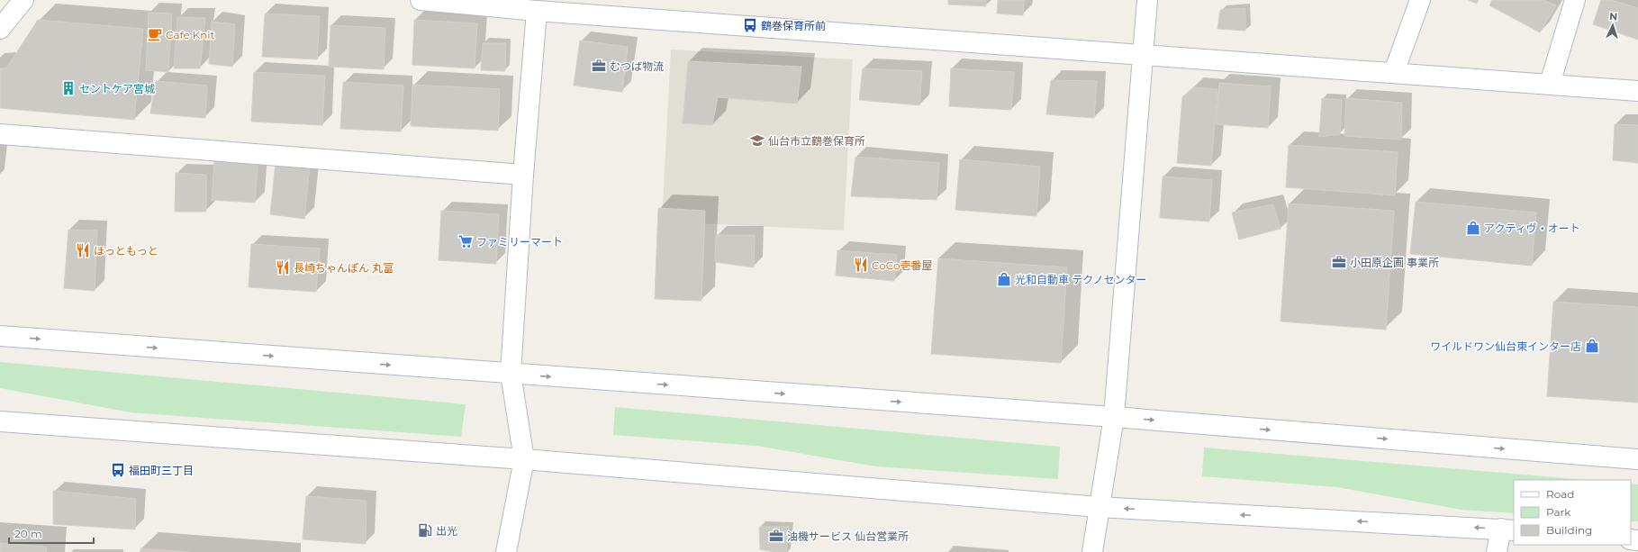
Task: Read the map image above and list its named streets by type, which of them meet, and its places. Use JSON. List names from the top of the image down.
{
  "places": {
    "bus stop": ["鶴巻保育所前", "福田町三丁目"],
    "cafe": ["Cafe Knit"],
    "office": ["むつば物流", "小田原企画 事業所", "油機サービス 仙台営業所"],
    "building": ["セントケア宮城"],
    "school or university": ["仙台市立鶴巻保育所"],
    "shop": ["アクティヴ・オート", "光和自動車 テクノセンター", "ワイルドワン仙台東インター店"],
    "supermarket": ["ファミリーマート"],
    "restaurant": ["ほっともっと", "CoCo壱番屋", "長崎ちゃんぽん 丸富"],
    "fuel station": ["出光"]
  },
  "legend": ["Road", "Park", "Building"],
  "scale_bar": "20 m",
  "north": "top"
}
